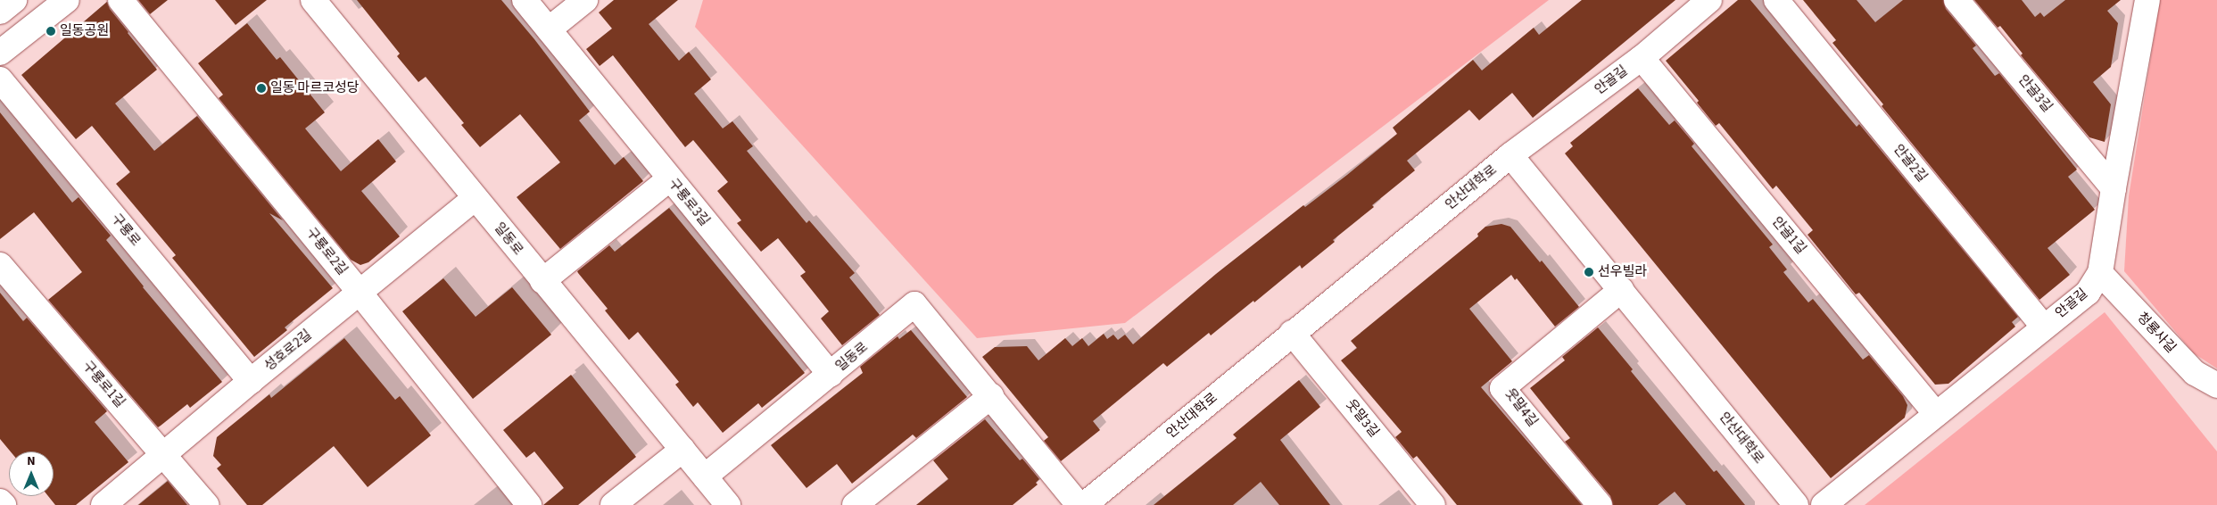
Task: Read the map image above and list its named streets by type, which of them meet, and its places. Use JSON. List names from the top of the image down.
{
  "streets": {
    "street": [
      "안골길",
      "안골3길",
      "안골2길",
      "안산대학로",
      "구룡로3길",
      "구룡로",
      "안골1길",
      "일동로",
      "구룡로2길",
      "청룡사길",
      "성호로2길",
      "구룡로1길",
      "웃말4길",
      "웃말3길"
    ]
  },
  "crossings": [
    ["안골길", "안골3길"],
    ["안골길", "안골2길"],
    ["안골길", "안산대학로"],
    ["안골길", "안골1길"],
    ["안골길", "청룡사길"],
    ["안산대학로", "웃말4길"],
    ["안산대학로", "웃말3길"],
    ["구룡로3길", "일동로"],
    ["구룡로", "성호로2길"],
    ["일동로", "성호로2길"],
    ["구룡로2길", "성호로2길"],
    ["성호로2길", "구룡로1길"]
  ],
  "places": ["일동공원", "일동 마르코성당", "선우빌라"],
  "north": "top"
}
